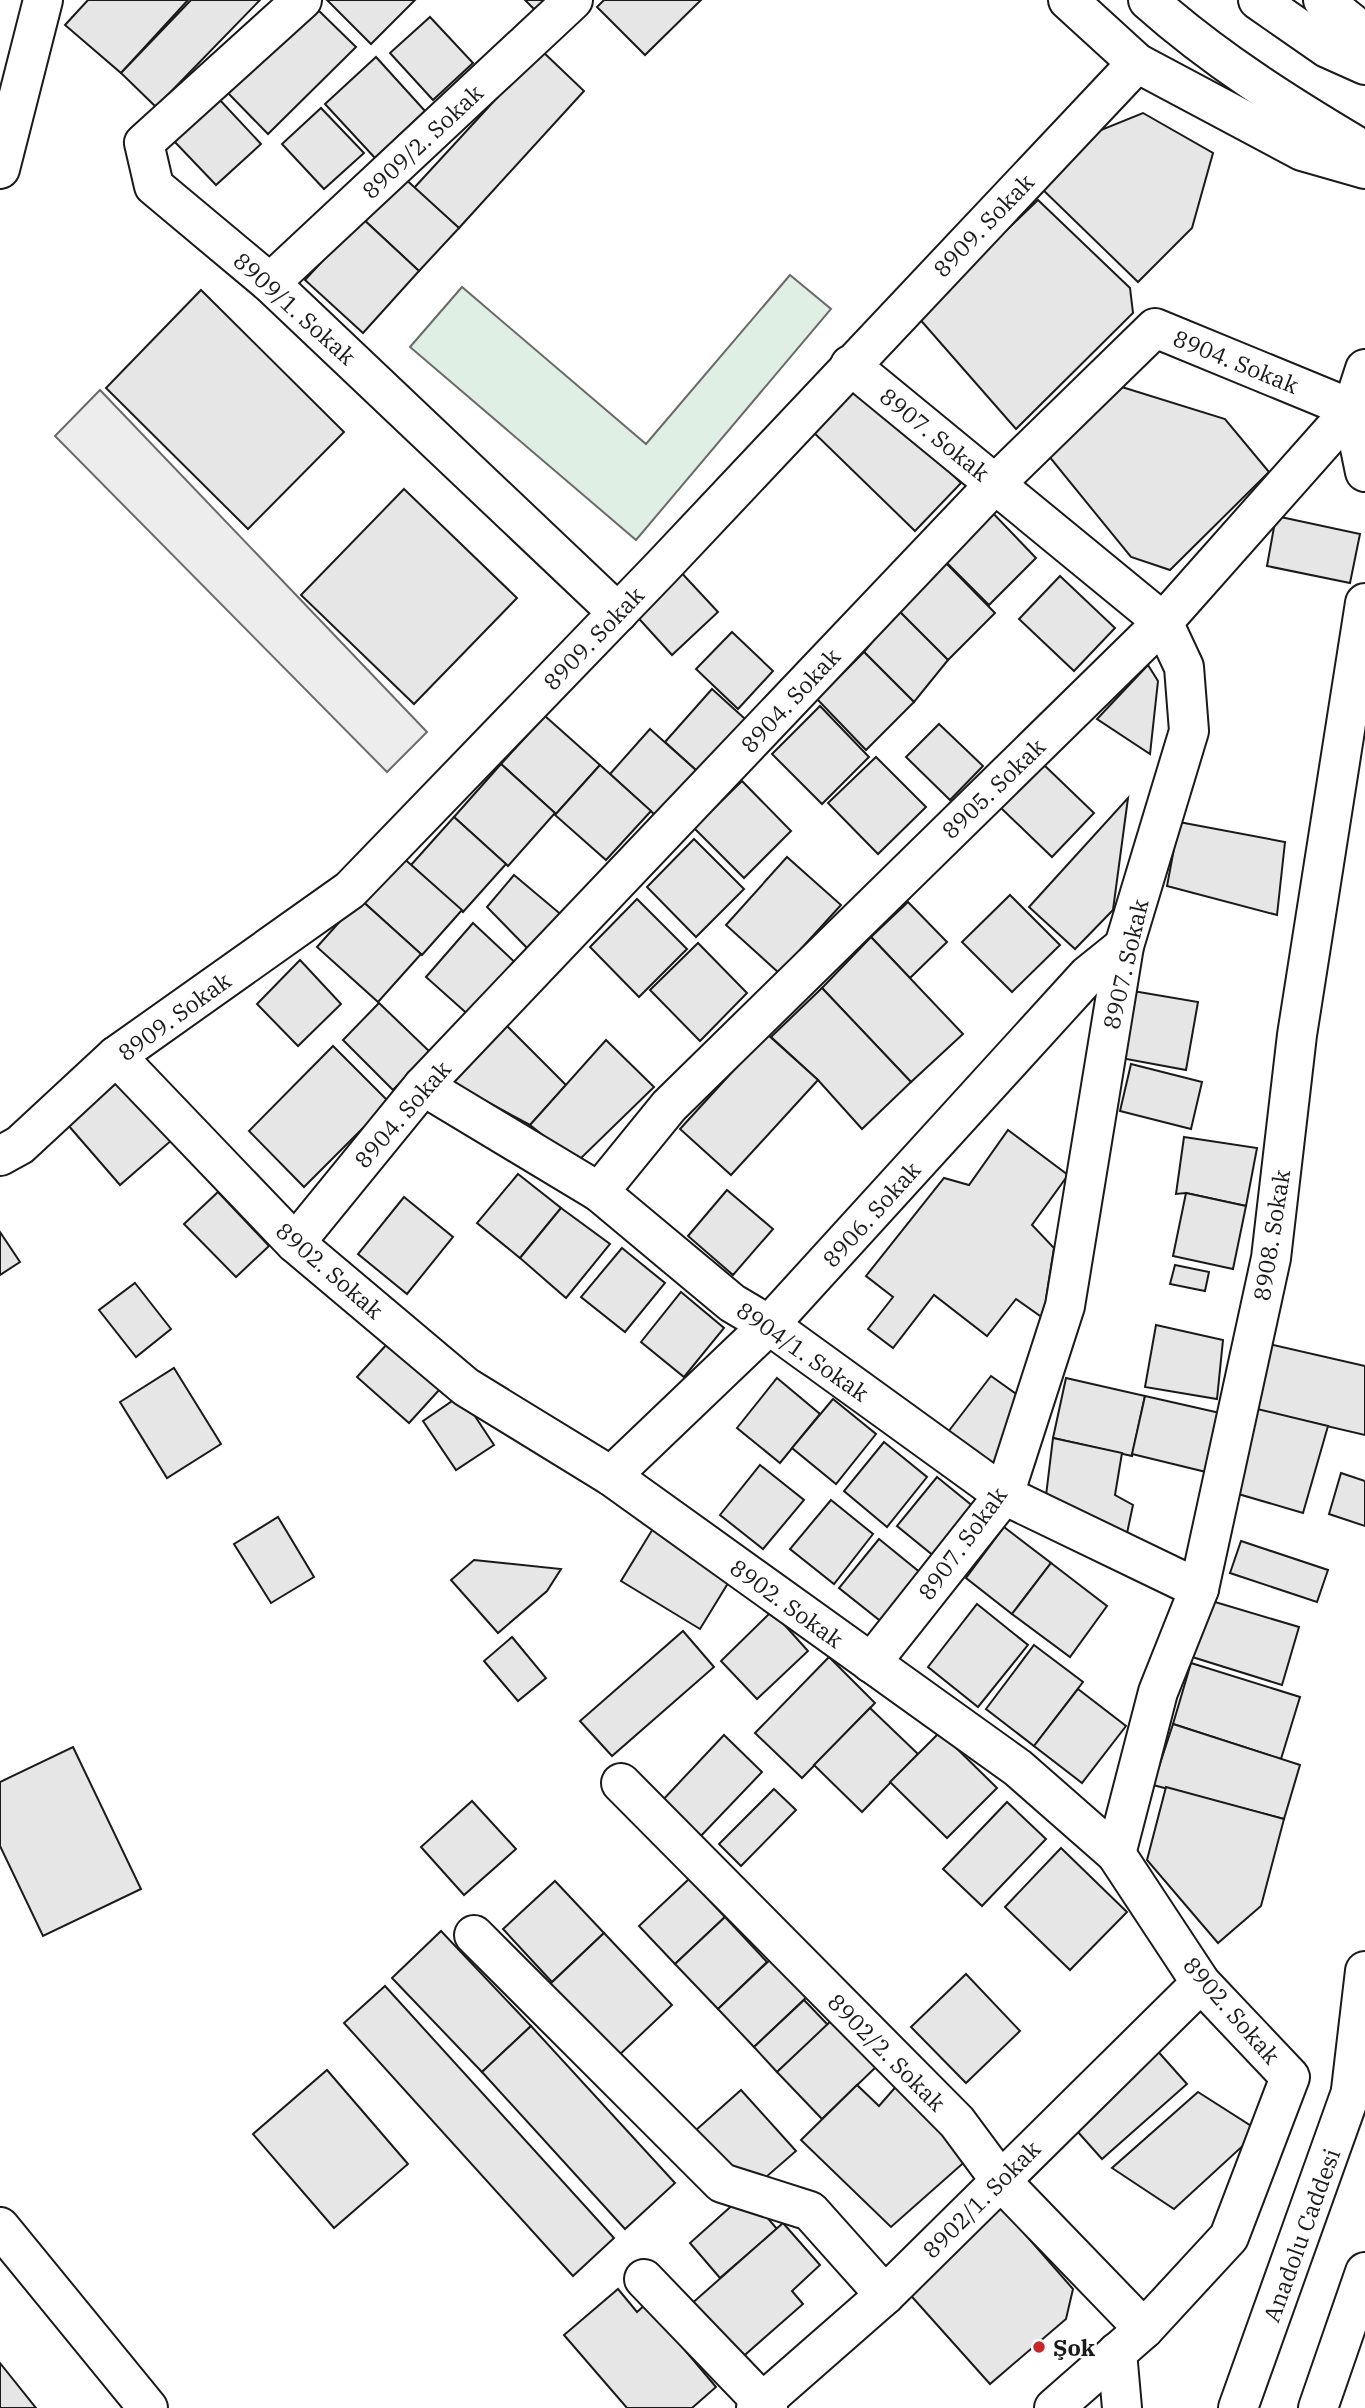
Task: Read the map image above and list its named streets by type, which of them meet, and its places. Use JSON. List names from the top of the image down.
{
  "streets": {
    "main road": [
      "8909/2. Sokak",
      "8909. Sokak",
      "8909/1. Sokak",
      "8904. Sokak",
      "8907. Sokak",
      "8905. Sokak",
      "8906. Sokak",
      "8908. Sokak",
      "8902. Sokak",
      "8904/1. Sokak",
      "8902/2. Sokak",
      "8902/1. Sokak",
      "Anadolu Caddesi"
    ]
  },
  "crossings": [
    ["8909/2. Sokak", "8909/1. Sokak"],
    ["8909. Sokak", "8909/1. Sokak"],
    ["8909. Sokak", "8907. Sokak"],
    ["8909. Sokak", "8902. Sokak"],
    ["8904. Sokak", "8907. Sokak"],
    ["8904. Sokak", "8905. Sokak"],
    ["8904. Sokak", "8902. Sokak"],
    ["8904. Sokak", "8904/1. Sokak"],
    ["8907. Sokak", "8905. Sokak"],
    ["8907. Sokak", "8906. Sokak"],
    ["8907. Sokak", "8902. Sokak"],
    ["8907. Sokak", "8904/1. Sokak"],
    ["8905. Sokak", "8904/1. Sokak"],
    ["8906. Sokak", "8902. Sokak"],
    ["8906. Sokak", "8904/1. Sokak"],
    ["8908. Sokak", "8902. Sokak"],
    ["8908. Sokak", "8904/1. Sokak"],
    ["8902. Sokak", "8902/2. Sokak"],
    ["8902. Sokak", "8902/1. Sokak"],
    ["8902/2. Sokak", "8902/1. Sokak"]
  ],
  "places": ["Şok"]
}
